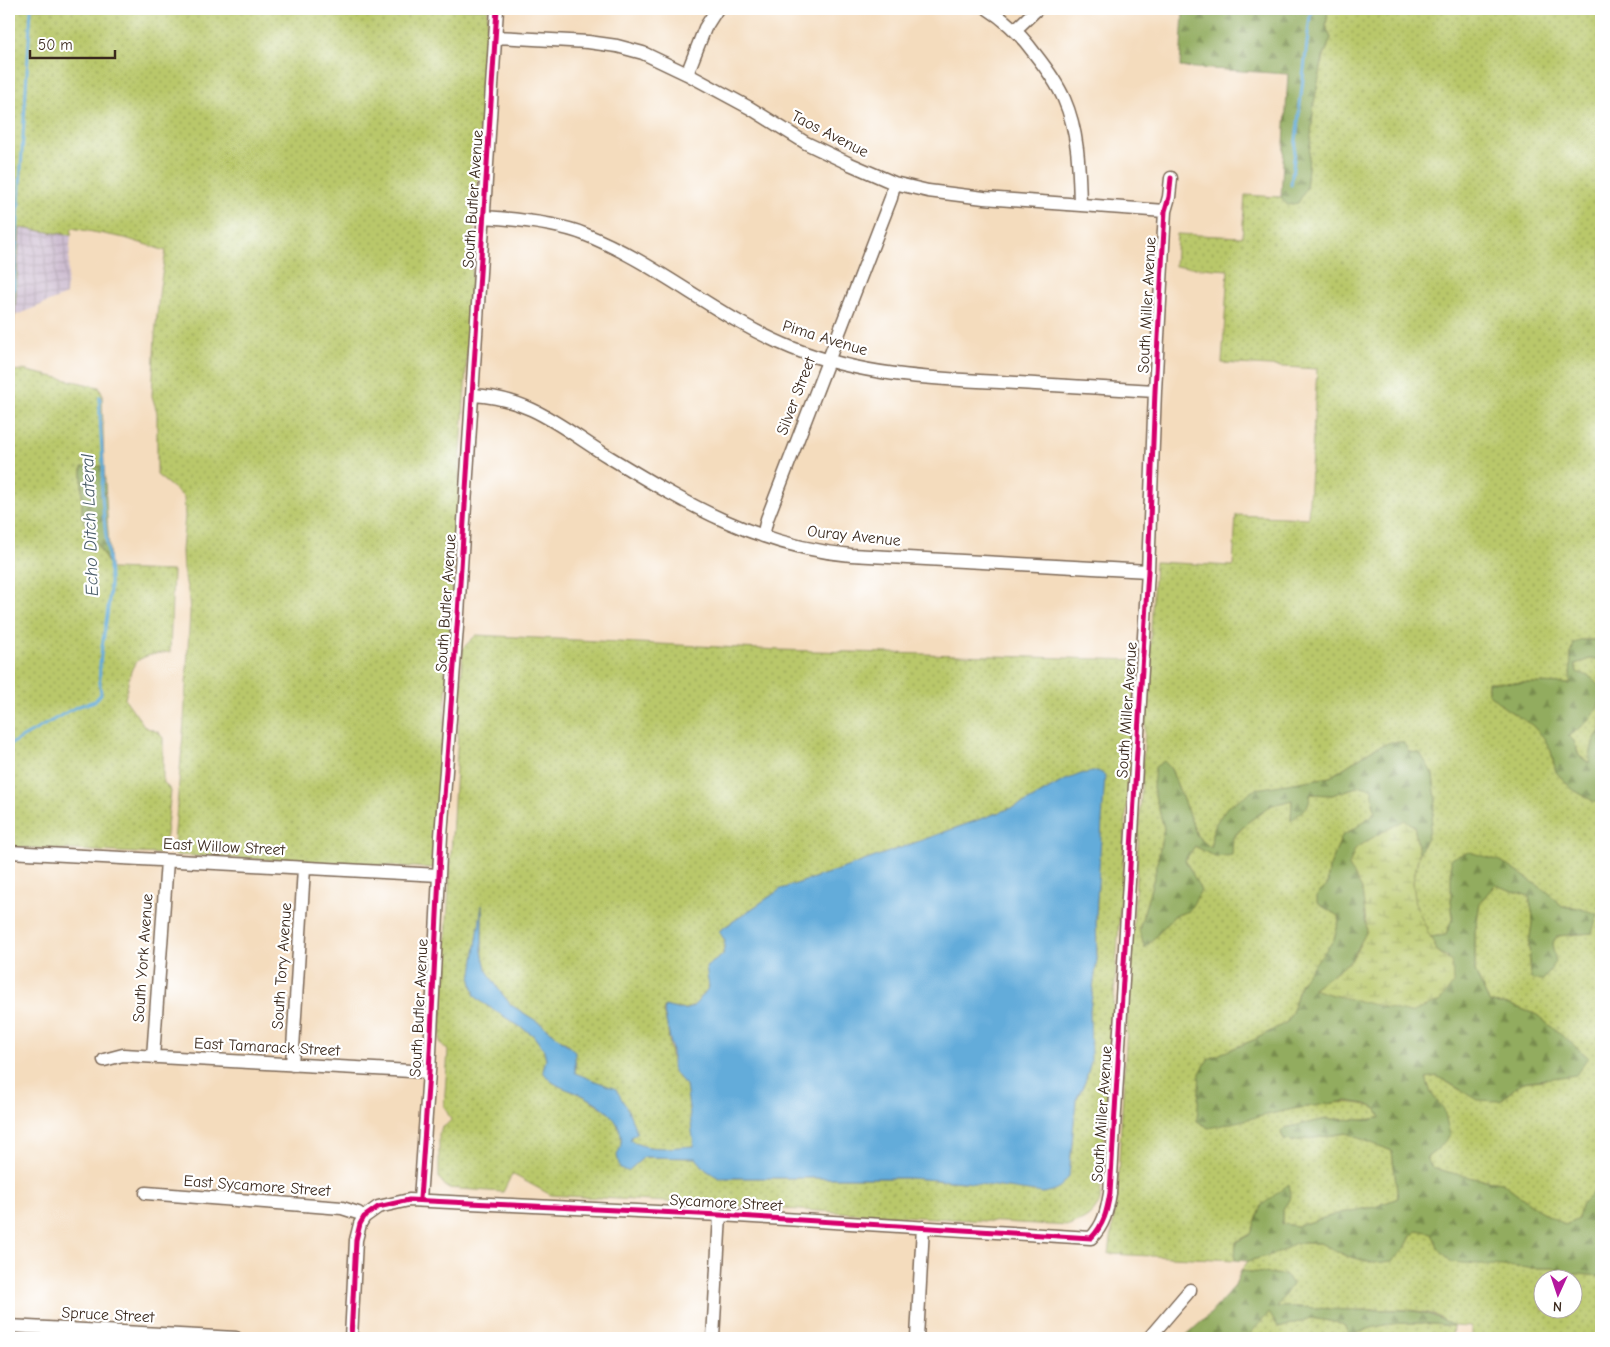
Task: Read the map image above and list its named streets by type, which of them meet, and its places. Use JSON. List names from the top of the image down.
{
  "streets": {
    "street": [
      "Taos Avenue",
      "South Butler Avenue",
      "South Miller Avenue",
      "Pima Avenue",
      "Silver Street",
      "Ouray Avenue",
      "East Willow Street",
      "South York Avenue",
      "South Tory Avenue",
      "East Tamarack Street",
      "East Sycamore Street",
      "Sycamore Street",
      "Spruce Street"
    ]
  },
  "crossings": [
    ["Taos Avenue", "South Butler Avenue"],
    ["Taos Avenue", "South Miller Avenue"],
    ["Taos Avenue", "Silver Street"],
    ["South Butler Avenue", "Pima Avenue"],
    ["South Butler Avenue", "Ouray Avenue"],
    ["South Butler Avenue", "East Willow Street"],
    ["South Butler Avenue", "East Tamarack Street"],
    ["South Butler Avenue", "Sycamore Street"],
    ["South Miller Avenue", "Pima Avenue"],
    ["South Miller Avenue", "Ouray Avenue"],
    ["South Miller Avenue", "Sycamore Street"],
    ["Pima Avenue", "Silver Street"],
    ["Silver Street", "Ouray Avenue"],
    ["East Willow Street", "South York Avenue"],
    ["East Willow Street", "South Tory Avenue"],
    ["South York Avenue", "East Tamarack Street"],
    ["South Tory Avenue", "East Tamarack Street"],
    ["East Sycamore Street", "Sycamore Street"]
  ],
  "water": ["Echo Ditch Lateral"],
  "scale_bar": "50 m",
  "north": "bottom"
}
